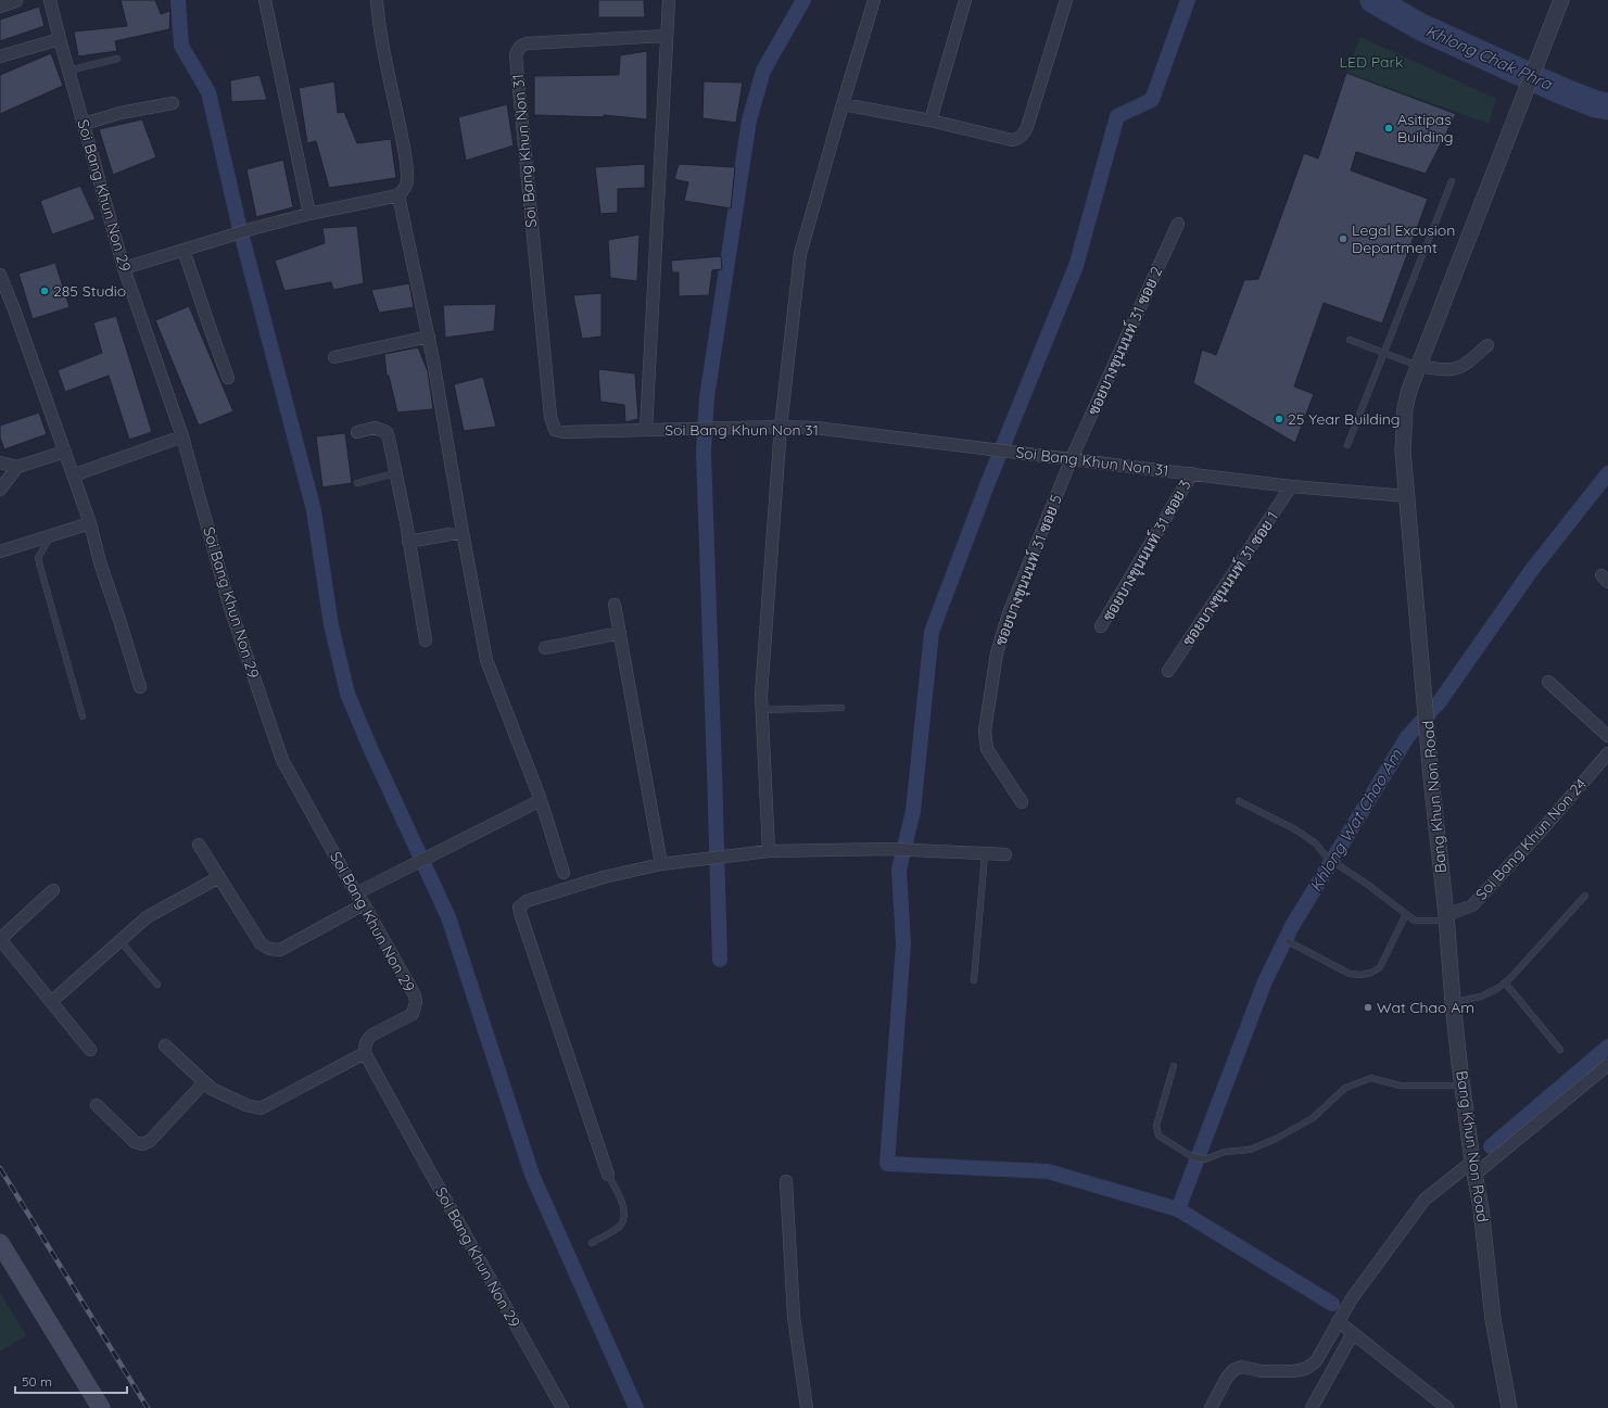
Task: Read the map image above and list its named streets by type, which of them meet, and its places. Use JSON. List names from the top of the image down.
{
  "streets": {
    "street": [
      "Soi Bang Khun Non 31",
      "Soi Bang Khun Non 29",
      "ซอยบางขุนนนท์ 31 ซอย 2",
      "ซอยบางขุนนนท์ 31 ซอย 3",
      "ซอยบางขุนนนท์ 31 ซอย 5",
      "ซอยบางขุนนนท์ 31 ซอย 1",
      "Bang Khun Non Road",
      "Soi Bang Khun Non 24"
    ]
  },
  "crossings": [
    ["Soi Bang Khun Non 31", "ซอยบางขุนนนท์ 31 ซอย 2"],
    ["Soi Bang Khun Non 31", "ซอยบางขุนนนท์ 31 ซอย 3"],
    ["Soi Bang Khun Non 31", "ซอยบางขุนนนท์ 31 ซอย 5"],
    ["Soi Bang Khun Non 31", "ซอยบางขุนนนท์ 31 ซอย 1"],
    ["Soi Bang Khun Non 31", "Bang Khun Non Road"],
    ["ซอยบางขุนนนท์ 31 ซอย 2", "ซอยบางขุนนนท์ 31 ซอย 5"],
    ["Bang Khun Non Road", "Soi Bang Khun Non 24"]
  ],
  "water": ["Khlong Chak Phra", "Khlong Wat Chao Am"],
  "parks": ["LED Park"],
  "places": [
    "Asitipas Building",
    "Legal Excusion Department",
    "285 Studio",
    "25 Year Building",
    "Wat Chao Am"
  ],
  "scale_bar": "50 m"
}
